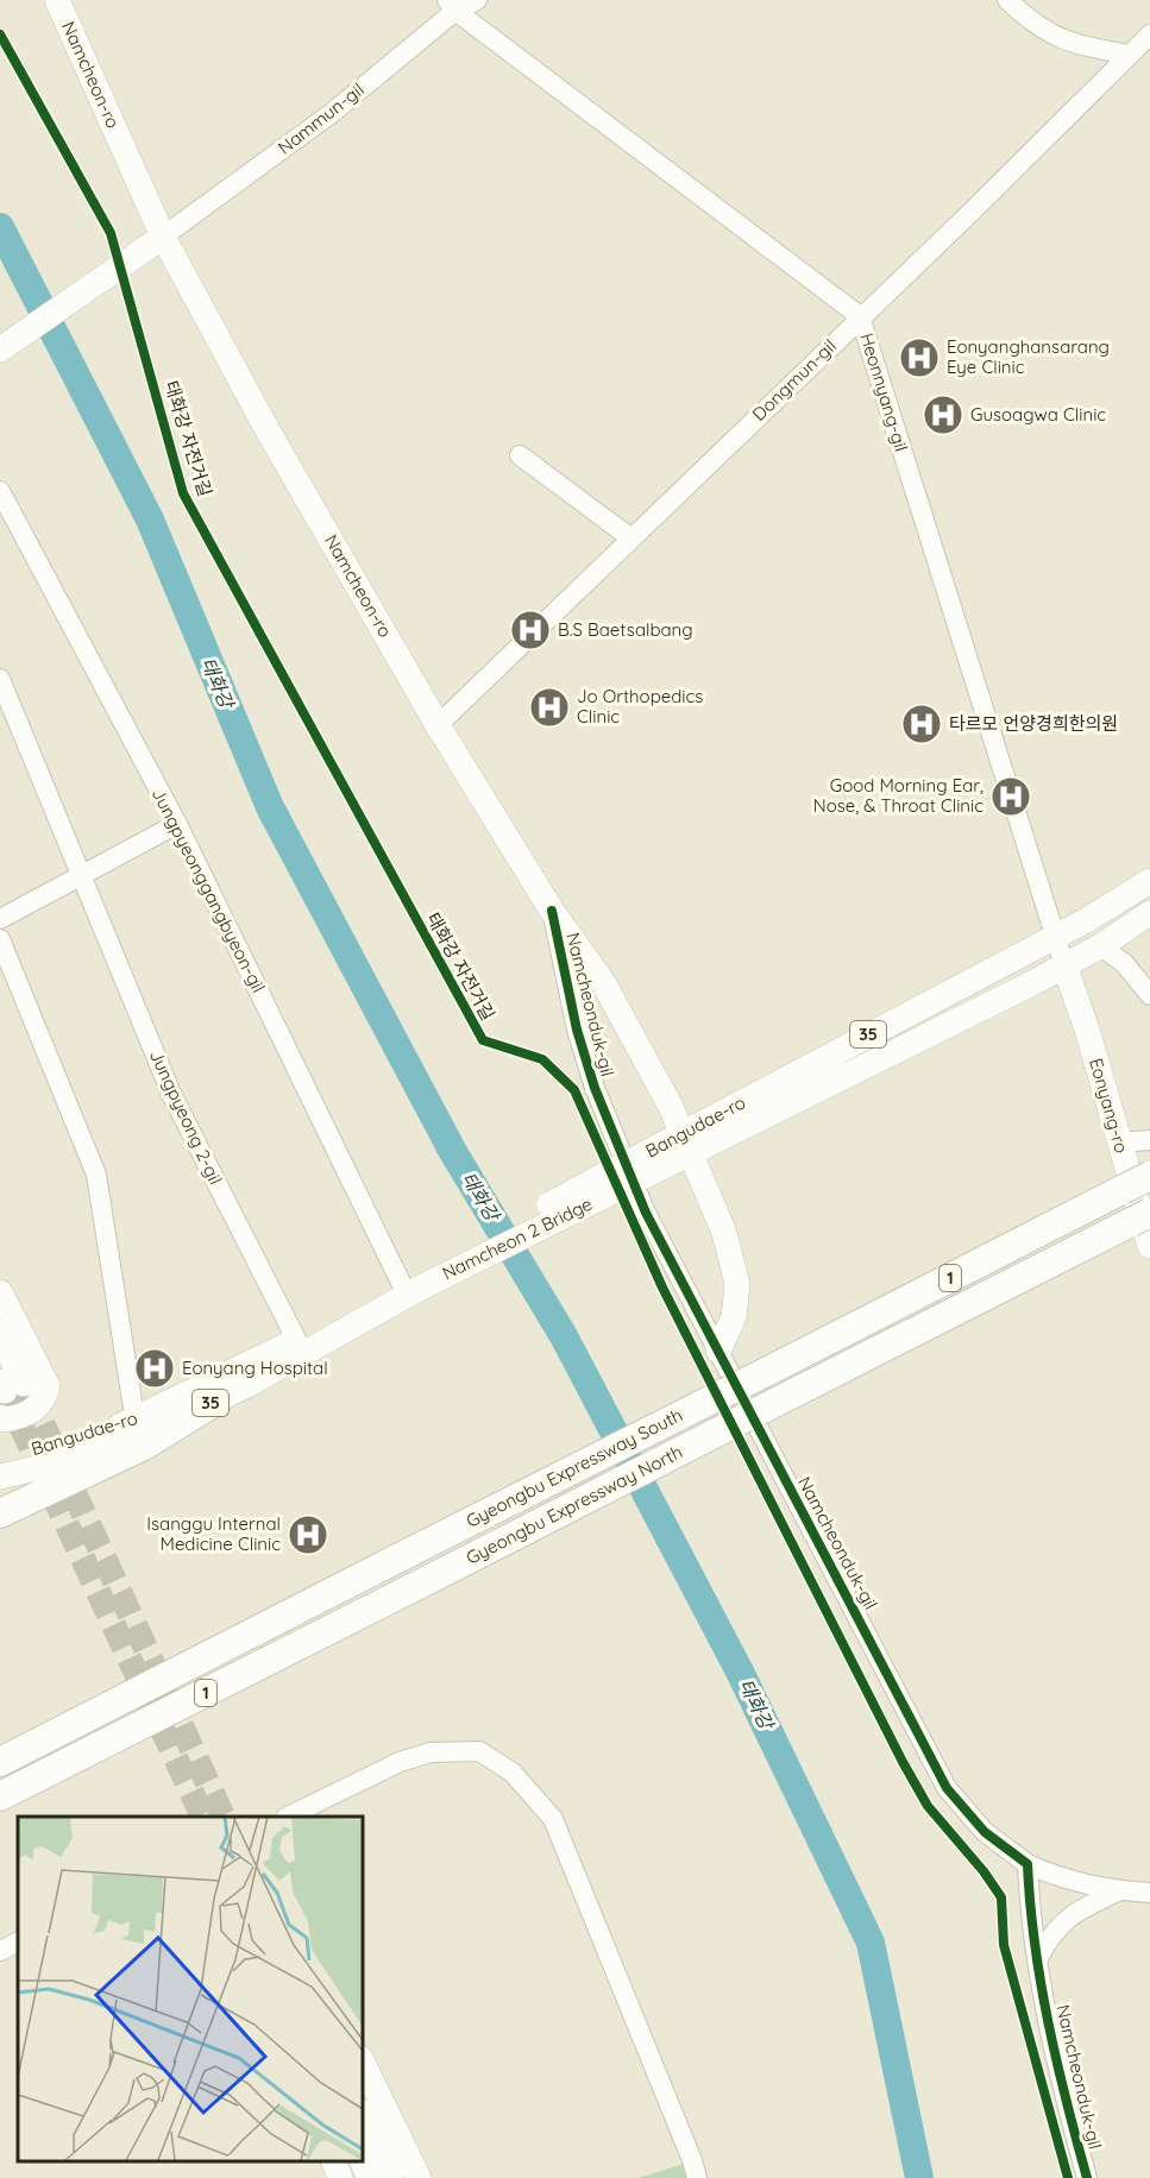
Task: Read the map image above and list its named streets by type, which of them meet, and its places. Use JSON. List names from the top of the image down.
{
  "streets": {
    "highway": ["1", "Gyeongbu Expressway South", "Gyeongbu Expressway North"],
    "main road": [
      "Namcheon-ro",
      "35",
      "Eonyang-ro",
      "Bangudae-ro",
      "Namcheon 2 Bridge"
    ],
    "street": [
      "Nammun-gil",
      "Dongmun-gil",
      "Heonnyang-gil",
      "Jungpyeonggangbyeon-gil",
      "Namcheonduk-gil",
      "Jungpyeong 2-gil"
    ],
    "cycle path": ["태화강 자전거길"]
  },
  "crossings": [
    ["Namcheon-ro", "Nammun-gil"],
    ["Namcheon-ro", "Dongmun-gil"],
    ["Namcheon-ro", "Namcheonduk-gil"],
    ["Namcheon-ro", "Bangudae-ro"],
    ["Nammun-gil", "Heonnyang-gil"],
    ["Dongmun-gil", "Heonnyang-gil"],
    ["Heonnyang-gil", "Eonyang-ro"],
    ["Heonnyang-gil", "Bangudae-ro"],
    ["Jungpyeonggangbyeon-gil", "Bangudae-ro"],
    ["Jungpyeonggangbyeon-gil", "Namcheon 2 Bridge"],
    ["Eonyang-ro", "Bangudae-ro"],
    ["Jungpyeong 2-gil", "Bangudae-ro"],
    ["Bangudae-ro", "Namcheon 2 Bridge"]
  ],
  "water": ["태화강"],
  "places": {
    "hospital": [
      "Eonyanghansarang Eye Clinic",
      "Gusoagwa Clinic",
      "B.S Baetsalbang",
      "Jo Orthopedics Clinic",
      "타르모 언양경희한의원",
      "Good Morning Ear, Nose, & Throat Clinic",
      "Eonyang Hospital",
      "Isanggu Internal Medicine Clinic"
    ]
  }
}
